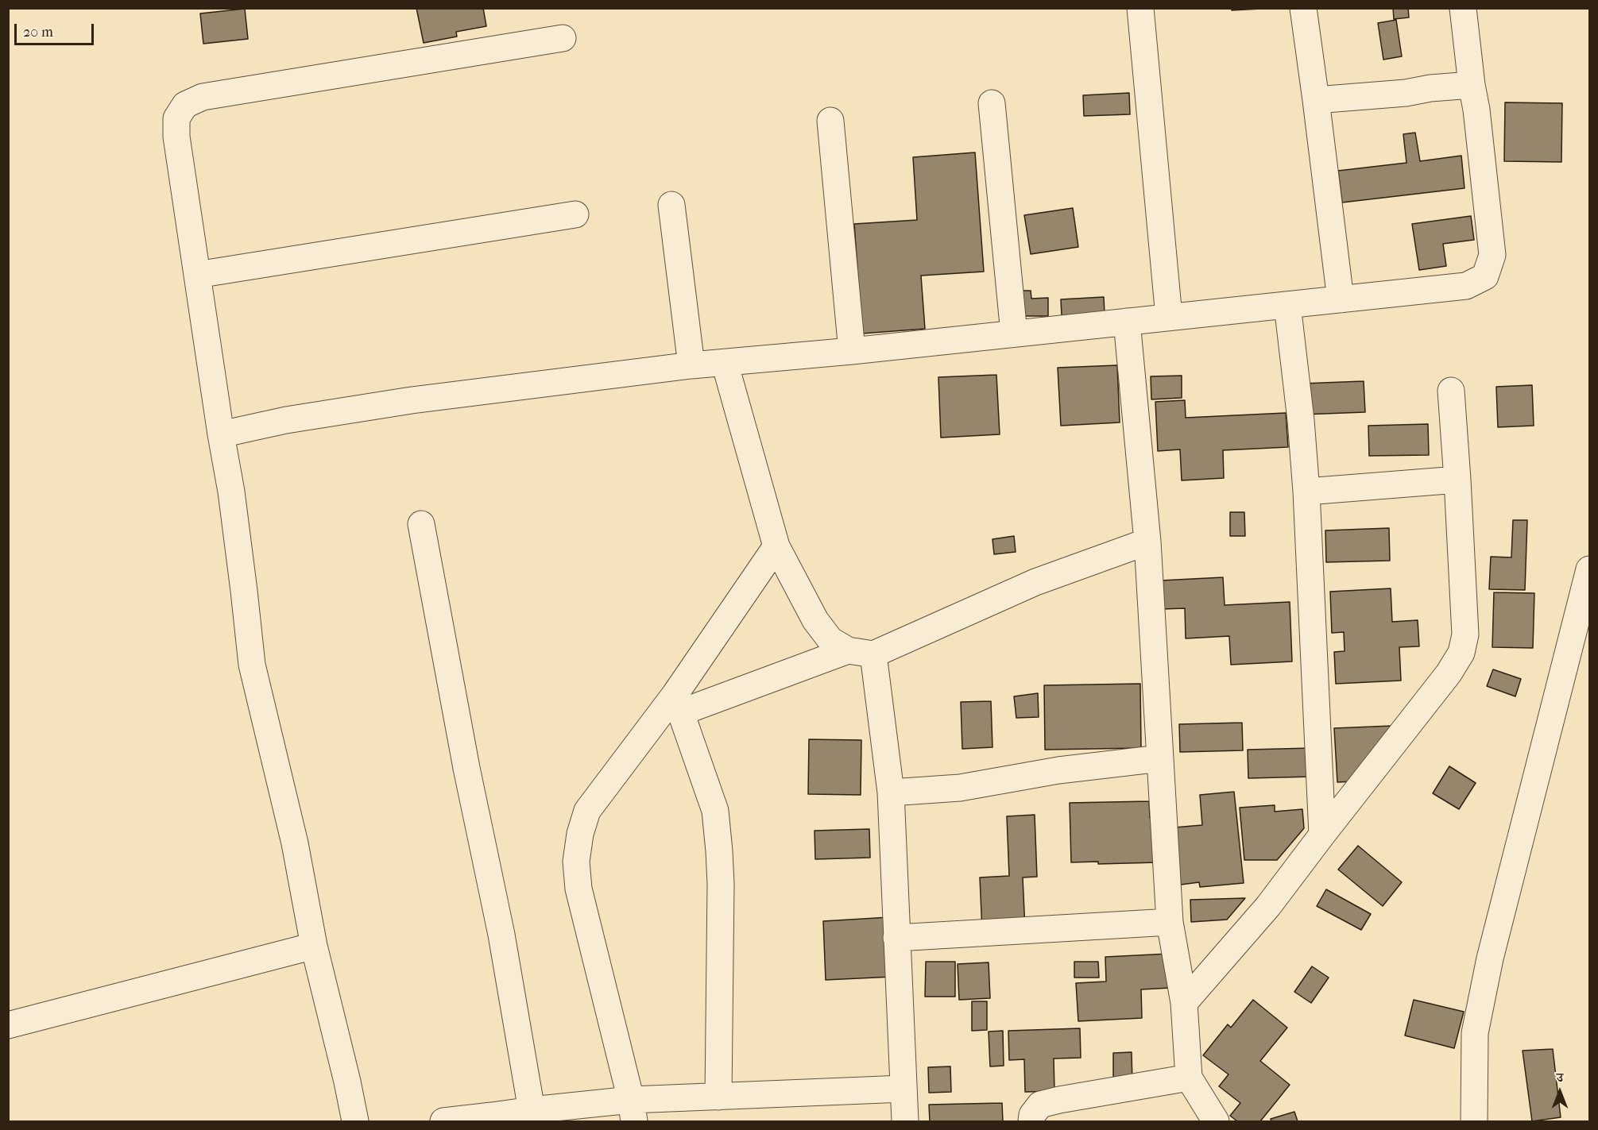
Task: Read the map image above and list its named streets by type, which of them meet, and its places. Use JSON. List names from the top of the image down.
{
  "scale_bar": "20 m",
  "north": "top"
}
